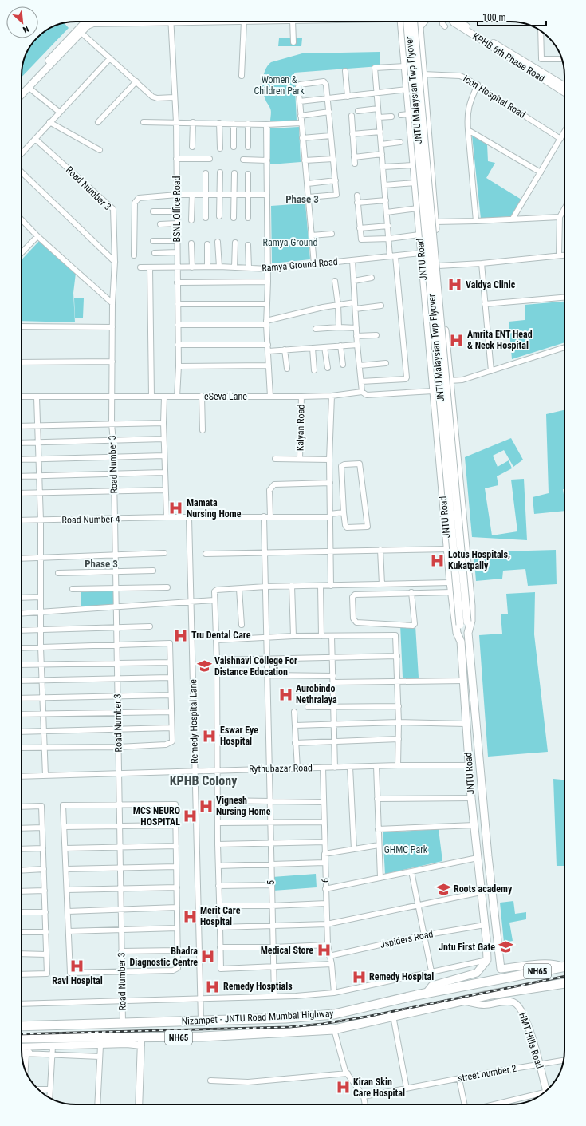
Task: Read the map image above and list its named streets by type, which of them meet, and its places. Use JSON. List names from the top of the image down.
{
  "streets": {
    "highway": ["NH65", "Nizampet - JNTU Road Mumbai Highway"],
    "main road": ["JNTU Malaysian Twp Flyover", "JNTU Road"],
    "street": [
      "KPHB 6th Phase Road",
      "Icon Hospital Road",
      "Road Number 3",
      "BSNL Office Road",
      "Ramya Ground Road",
      "eSeva Lane",
      "Kalyan Road",
      "Road Number 4",
      "Remedy Hospital Lane",
      "Rythubazar Road",
      "6",
      "5",
      "Jspiders Road",
      "HMT Hills Road",
      "street number 2"
    ]
  },
  "crossings": [
    ["JNTU Malaysian Twp Flyover", "JNTU Road"],
    ["Icon Hospital Road", "JNTU Road"],
    ["Road Number 3", "eSeva Lane"],
    ["Road Number 3", "Road Number 4"],
    ["Road Number 3", "Rythubazar Road"],
    ["Road Number 3", "Nizampet - JNTU Road Mumbai Highway"],
    ["BSNL Office Road", "Ramya Ground Road"],
    ["BSNL Office Road", "eSeva Lane"],
    ["JNTU Road", "Ramya Ground Road"],
    ["JNTU Road", "eSeva Lane"],
    ["JNTU Road", "Rythubazar Road"],
    ["JNTU Road", "Jspiders Road"],
    ["eSeva Lane", "Kalyan Road"],
    ["Road Number 4", "Remedy Hospital Lane"],
    ["Road Number 4", "5"],
    ["Remedy Hospital Lane", "Rythubazar Road"],
    ["Remedy Hospital Lane", "Nizampet - JNTU Road Mumbai Highway"],
    ["Rythubazar Road", "6"],
    ["Rythubazar Road", "5"],
    ["6", "Jspiders Road"],
    ["Nizampet - JNTU Road Mumbai Highway", "HMT Hills Road"],
    ["HMT Hills Road", "street number 2"]
  ],
  "districts": ["Phase 3", "Phase 3", "KPHB Colony"],
  "parks": ["Women & Children Park", "Ramya Ground", "GHMC Park"],
  "places": {
    "hospital": [
      "Vaidya Clinic",
      "Amrita ENT Head & Neck Hospital",
      "Mamata Nursing Home",
      "Lotus Hospitals, Kukatpally",
      "Tru Dental Care",
      "Aurobindo Nethralaya",
      "Eswar Eye Hospital",
      "Vignesh Nursing Home",
      "MCS NEURO HOSPITAL",
      "Merit Care Hospital",
      "Medical Store",
      "Bhadra Diagnostic Centre",
      "Ravi Hospital",
      "Remedy Hospital",
      "Remedy Hosptials",
      "Kiran Skin Care Hospital"
    ],
    "school or university": ["Vaishnavi College For Distance Education", "Roots academy", "Jntu First Gate"]
  },
  "scale_bar": "100 m",
  "north": "bottom right"
}
